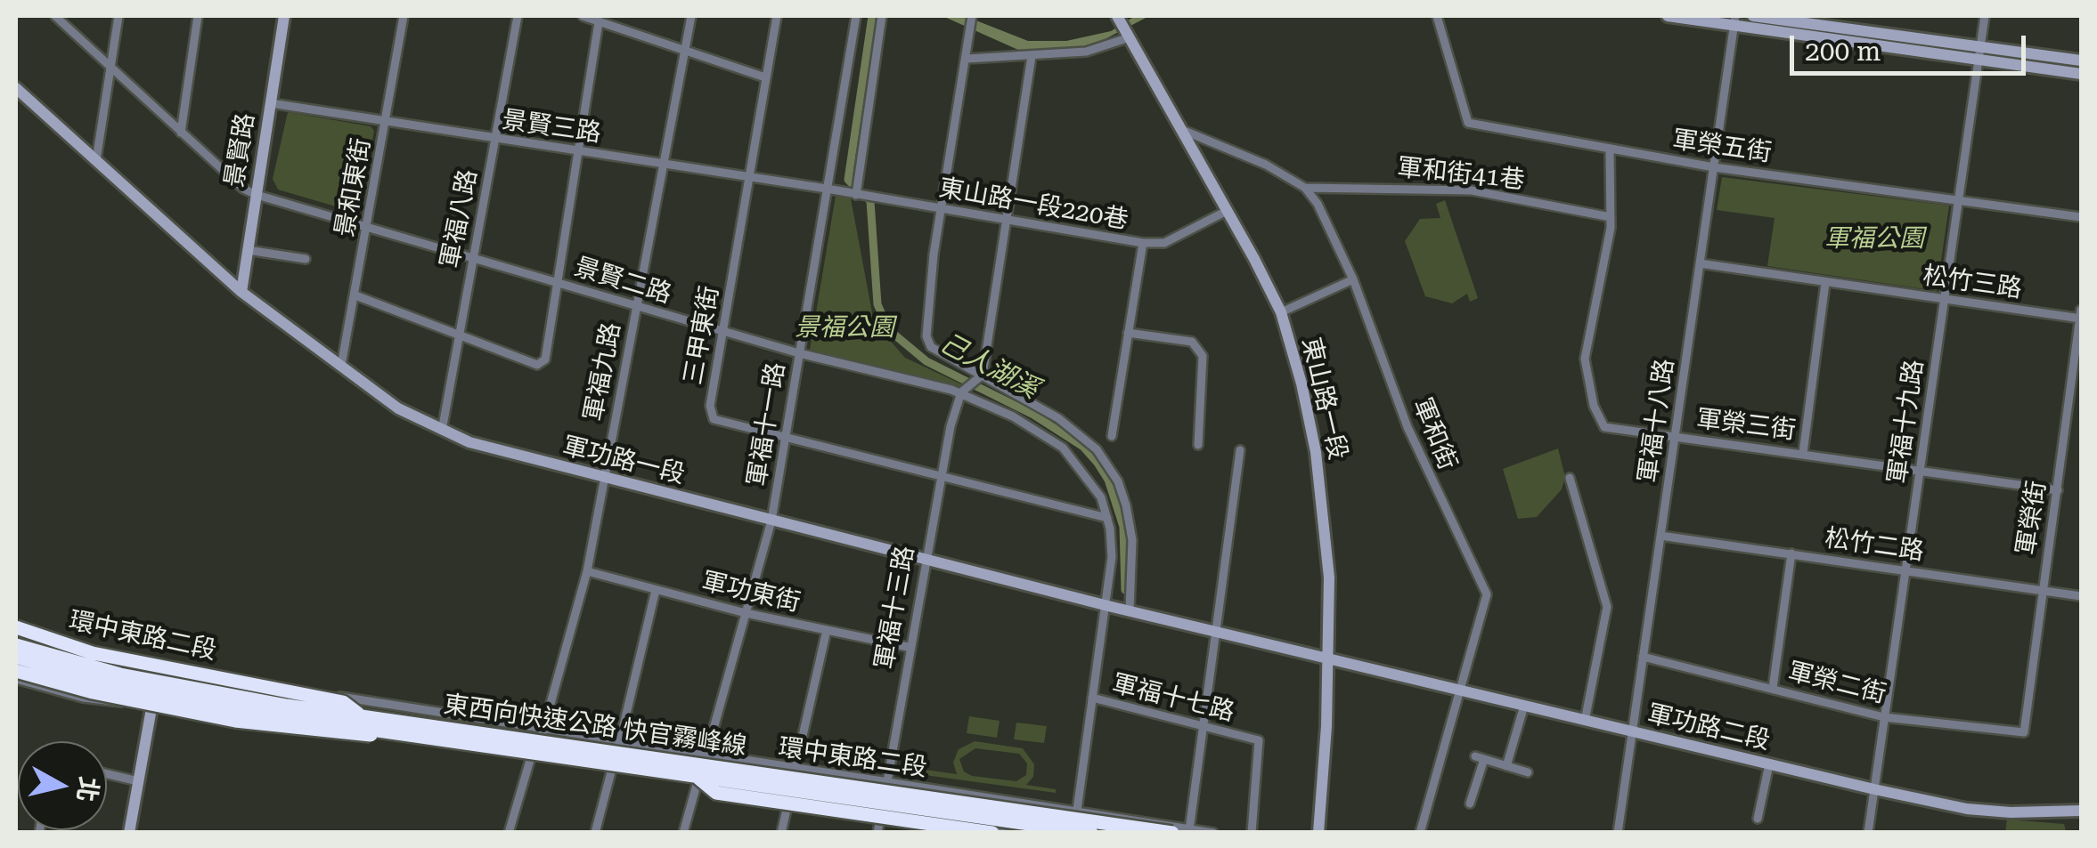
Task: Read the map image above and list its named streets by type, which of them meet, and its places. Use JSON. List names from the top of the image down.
{
  "streets": {
    "highway": ["東西向快速公路 快官霧峰線"],
    "main road": [
      "景賢路",
      "東山路一段",
      "軍功路一段",
      "軍功路二段"
    ],
    "street": [
      "景賢三路",
      "軍榮五街",
      "軍和街41巷",
      "景和東街",
      "東山路一段220巷",
      "軍福八路",
      "景賢二路",
      "松竹三路",
      "三甲東街",
      "軍福九路",
      "軍福十八路",
      "軍福十九路",
      "軍福十一路",
      "軍榮三街",
      "軍和街",
      "軍榮街",
      "松竹二路",
      "軍功東街",
      "軍福十三路",
      "環中東路二段",
      "軍榮二街",
      "軍福十七路"
    ]
  },
  "crossings": [
    ["景賢三路", "景賢路"],
    ["景賢三路", "景和東街"],
    ["景賢三路", "東山路一段220巷"],
    ["景賢三路", "軍福八路"],
    ["景賢三路", "三甲東街"],
    ["景賢三路", "軍福九路"],
    ["景賢三路", "軍福十一路"],
    ["軍榮五街", "軍福十八路"],
    ["軍榮五街", "軍福十九路"],
    ["軍榮五街", "軍榮三街"],
    ["景賢路", "景賢二路"],
    ["景賢路", "軍功路一段"],
    ["軍和街41巷", "軍榮三街"],
    ["軍和街41巷", "軍和街"],
    ["景和東街", "景賢二路"],
    ["景和東街", "軍功路一段"],
    ["東山路一段220巷", "東山路一段"],
    ["東山路一段220巷", "軍福十一路"],
    ["軍福八路", "景賢二路"],
    ["軍福八路", "軍功路一段"],
    ["景賢二路", "三甲東街"],
    ["景賢二路", "軍福九路"],
    ["景賢二路", "軍福十一路"],
    ["景賢二路", "軍功路一段"],
    ["景賢二路", "軍福十三路"],
    ["景賢二路", "環中東路二段"],
    ["景賢二路", "軍福十七路"],
    ["松竹三路", "軍福十八路"],
    ["松竹三路", "軍福十九路"],
    ["松竹三路", "軍榮街"],
    ["三甲東街", "軍福十一路"],
    ["三甲東街", "軍福十三路"],
    ["軍福九路", "軍功路一段"],
    ["軍福九路", "軍功東街"],
    ["軍福九路", "環中東路二段"],
    ["東山路一段", "軍和街"],
    ["東山路一段", "軍功路一段"],
    ["東山路一段", "軍功路二段"],
    ["軍福十八路", "軍榮三街"],
    ["軍福十八路", "松竹二路"],
    ["軍福十八路", "軍榮二街"],
    ["軍福十八路", "軍功路二段"],
    ["軍福十九路", "軍榮三街"],
    ["軍福十九路", "松竹二路"],
    ["軍福十九路", "軍榮二街"],
    ["軍福十九路", "軍功路二段"],
    ["軍福十一路", "軍功路一段"],
    ["軍福十一路", "軍功東街"],
    ["軍福十一路", "環中東路二段"],
    ["軍福十一路", "東西向快速公路 快官霧峰線"],
    ["軍榮三街", "軍榮街"],
    ["軍和街", "軍功路二段"],
    ["軍功路一段", "軍福十三路"],
    ["軍功路一段", "軍功路二段"],
    ["軍榮街", "松竹二路"],
    ["軍榮街", "軍榮二街"],
    ["軍功東街", "軍福十三路"],
    ["軍福十三路", "環中東路二段"],
    ["環中東路二段", "東西向快速公路 快官霧峰線"]
  ],
  "water": ["己人湖溪"],
  "parks": ["軍福公園", "景福公園"],
  "scale_bar": "200 m",
  "north": "right"
}
